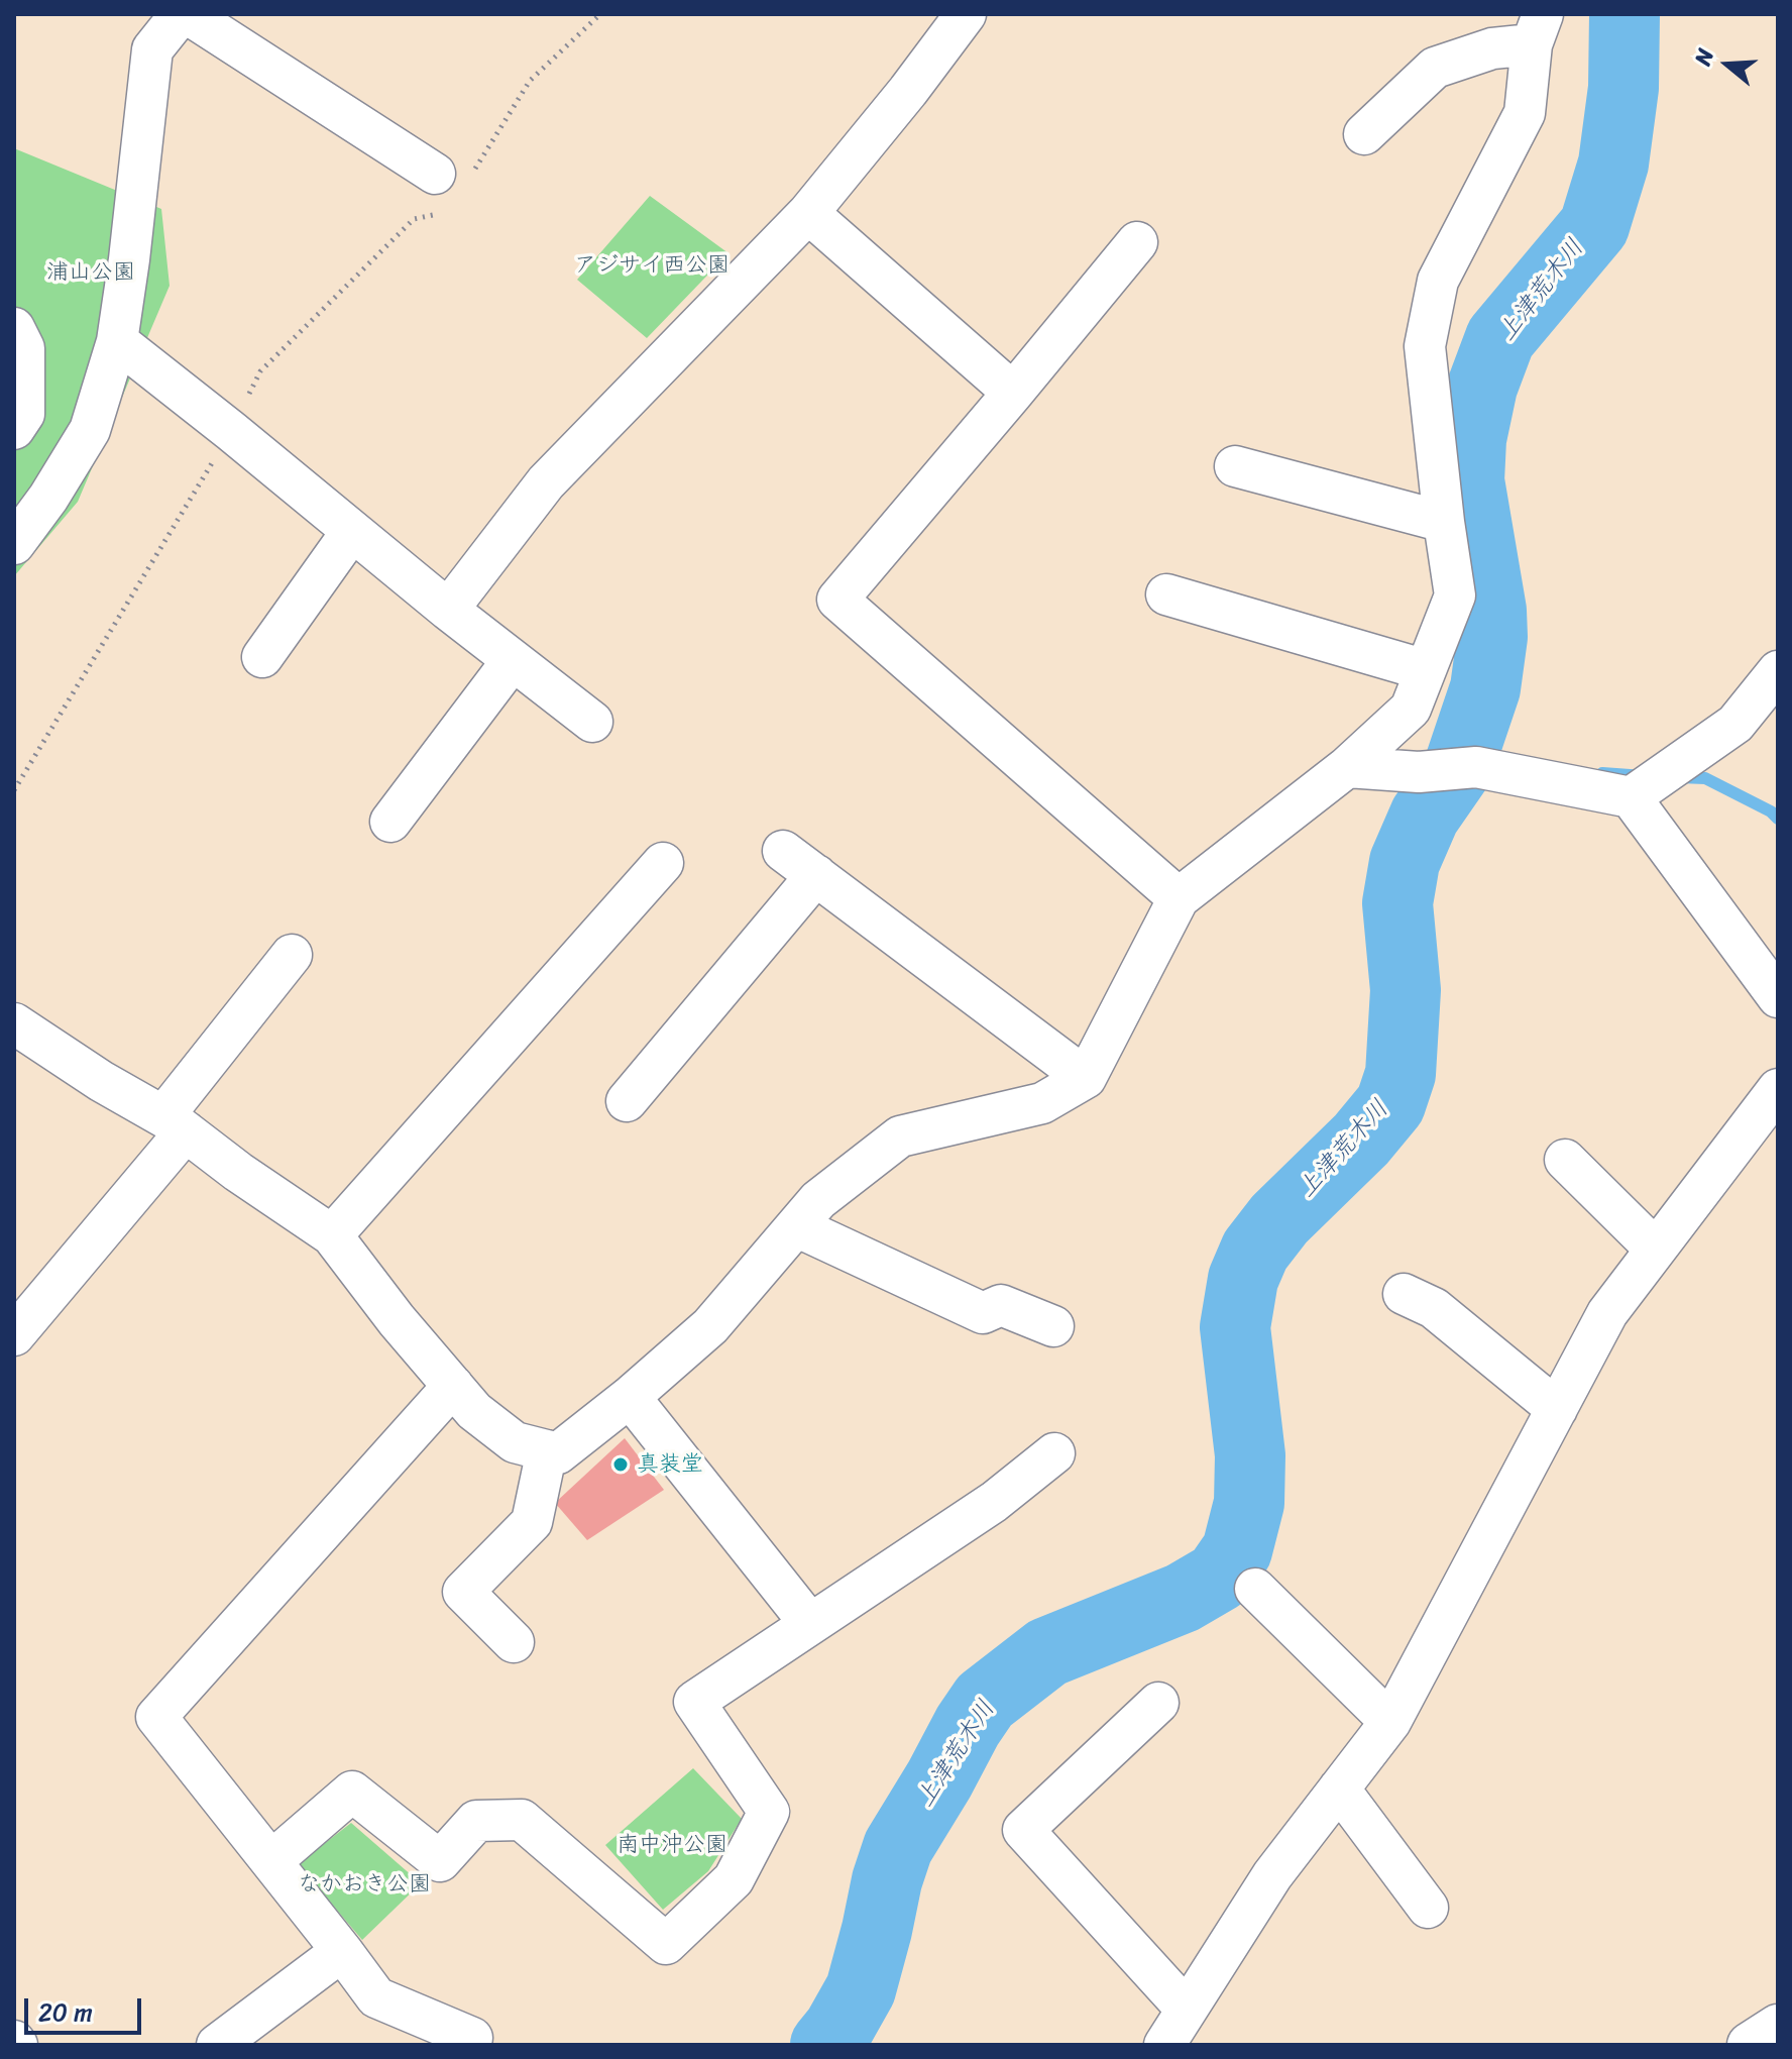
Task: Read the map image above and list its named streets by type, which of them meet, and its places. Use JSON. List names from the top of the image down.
{
  "water": ["上津荒木川"],
  "parks": [
    "アジサイ西公園",
    "浦山公園",
    "南中沖公園",
    "なかおき公園"
  ],
  "places": ["真装堂"],
  "scale_bar": "20 m",
  "north": "left"
}
